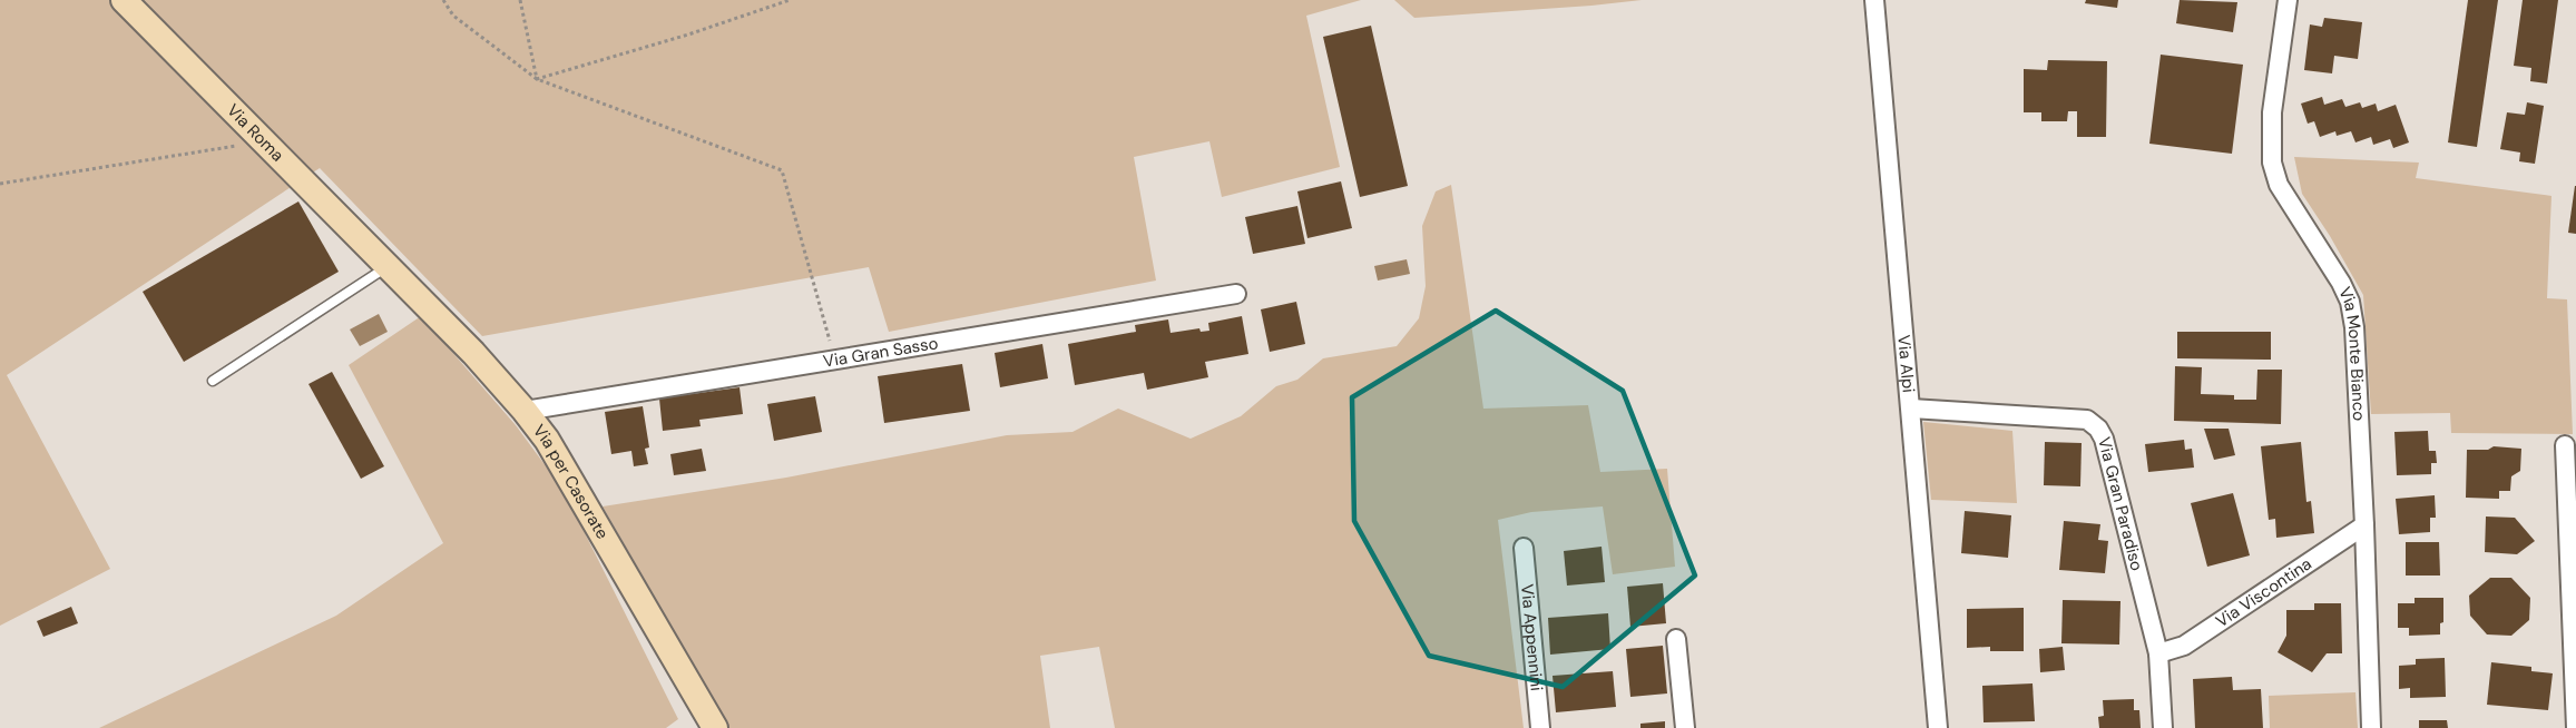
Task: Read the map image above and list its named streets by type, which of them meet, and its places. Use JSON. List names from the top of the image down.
{
  "streets": {
    "street": [
      "Via Roma",
      "Via Gran Sasso",
      "Via Monte Bianco",
      "Via Alpi",
      "Via per Casorate",
      "Via Gran Paradiso",
      "Via Viscontina",
      "Via Appennini"
    ]
  },
  "crossings": [
    ["Via Roma", "Via per Casorate"],
    ["Via Gran Sasso", "Via per Casorate"],
    ["Via Monte Bianco", "Via Viscontina"],
    ["Via Alpi", "Via Gran Paradiso"],
    ["Via Gran Paradiso", "Via Viscontina"]
  ]
}
